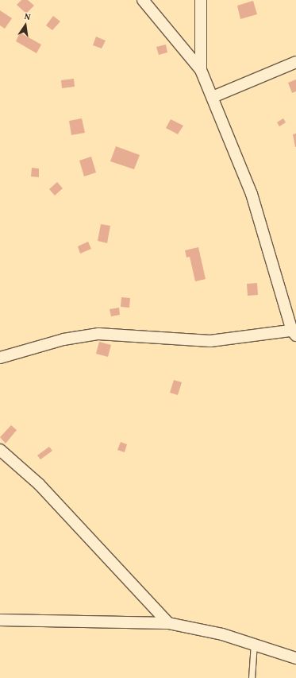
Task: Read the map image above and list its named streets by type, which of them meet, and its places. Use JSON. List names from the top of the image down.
{
  "north": "top"
}
